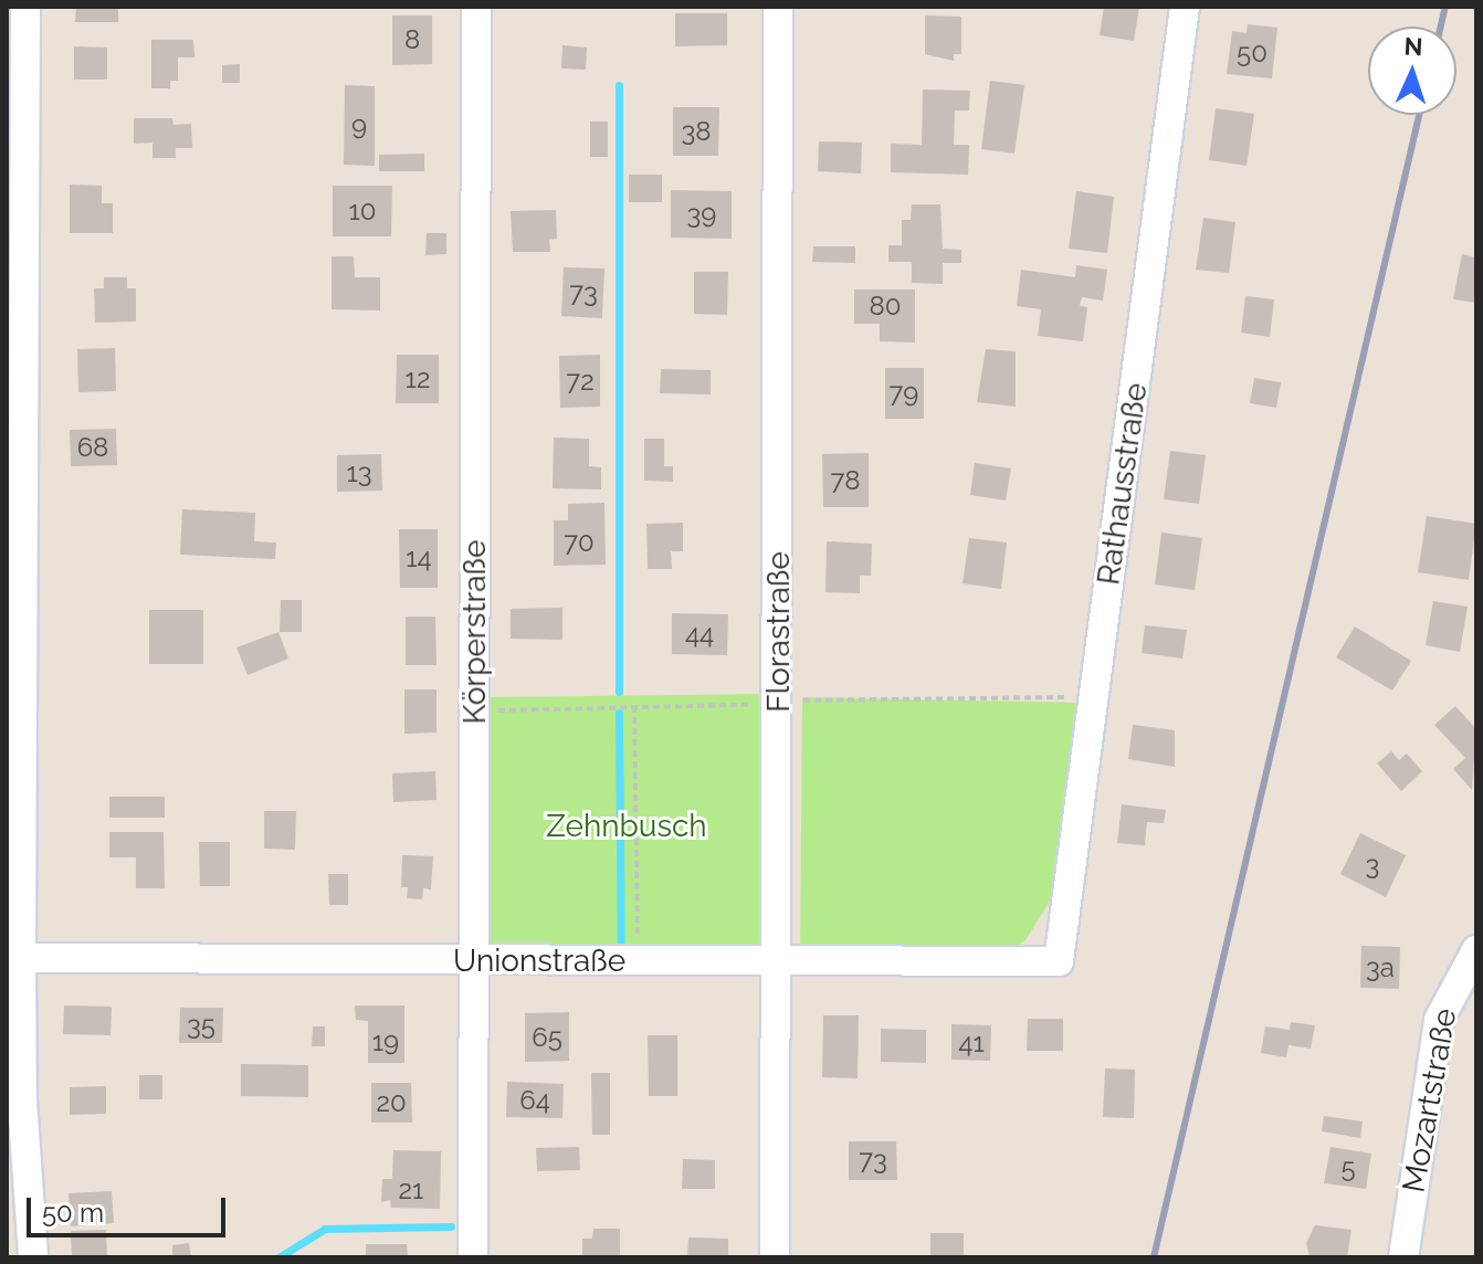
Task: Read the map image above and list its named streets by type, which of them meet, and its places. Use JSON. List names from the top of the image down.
{
  "streets": {
    "street": [
      "Rathausstraße",
      "Körperstraße",
      "Florastraße",
      "Unionstraße",
      "Mozartstraße"
    ]
  },
  "crossings": [
    ["Rathausstraße", "Unionstraße"],
    ["Körperstraße", "Unionstraße"],
    ["Florastraße", "Unionstraße"]
  ],
  "parks": ["Zehnbusch"],
  "house_numbers": [
    "8",
    "50",
    "9",
    "38",
    "10",
    "39",
    "73",
    "80",
    "12",
    "72",
    "79",
    "68",
    "13",
    "78",
    "70",
    "14",
    "44",
    "3",
    "3a",
    "35",
    "65",
    "19",
    "41",
    "64",
    "20",
    "73",
    "5",
    "21"
  ],
  "scale_bar": "50 m",
  "north": "top"
}
